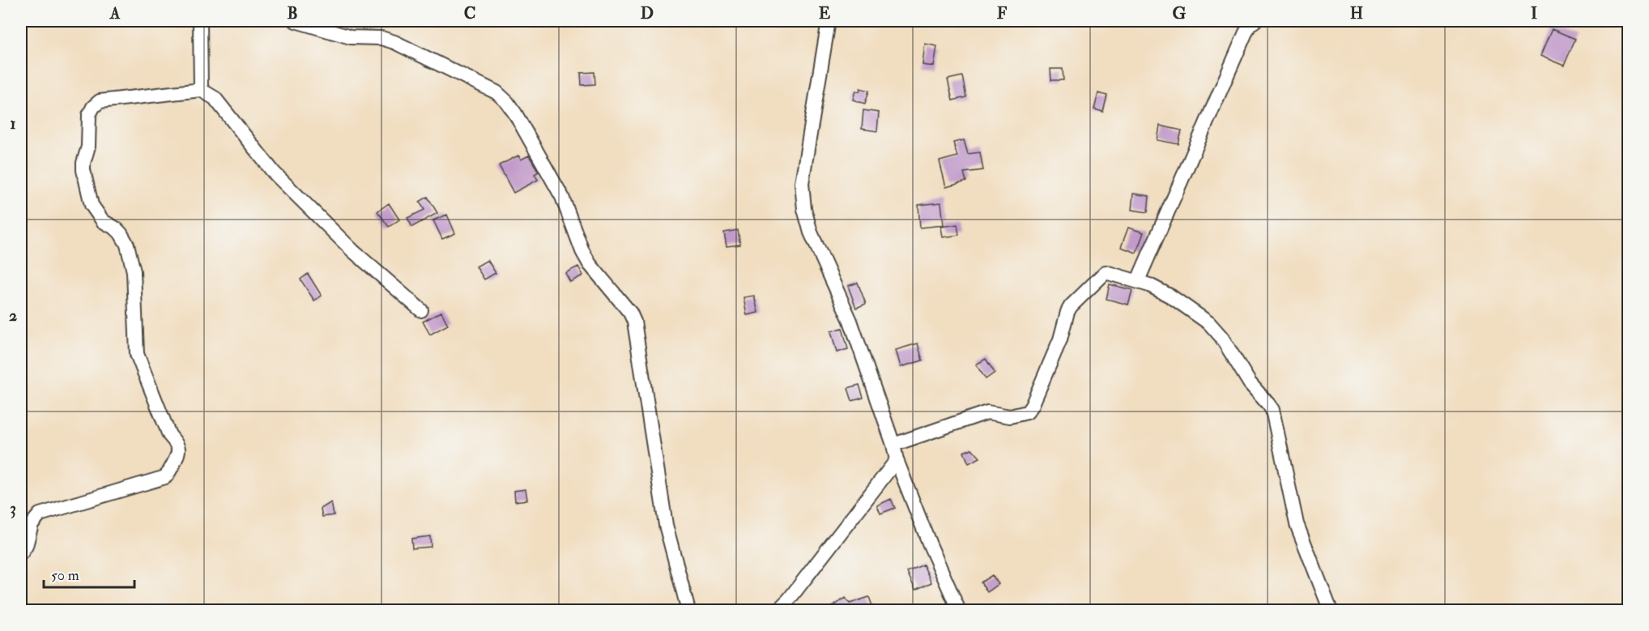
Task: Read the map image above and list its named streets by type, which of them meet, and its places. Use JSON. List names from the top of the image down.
{
  "scale_bar": "50 m",
  "grid": {
    "columns": [
      "A",
      "B",
      "C",
      "D",
      "E",
      "F",
      "G",
      "H",
      "I"
    ],
    "rows": ["1", "2", "3"]
  }
}
